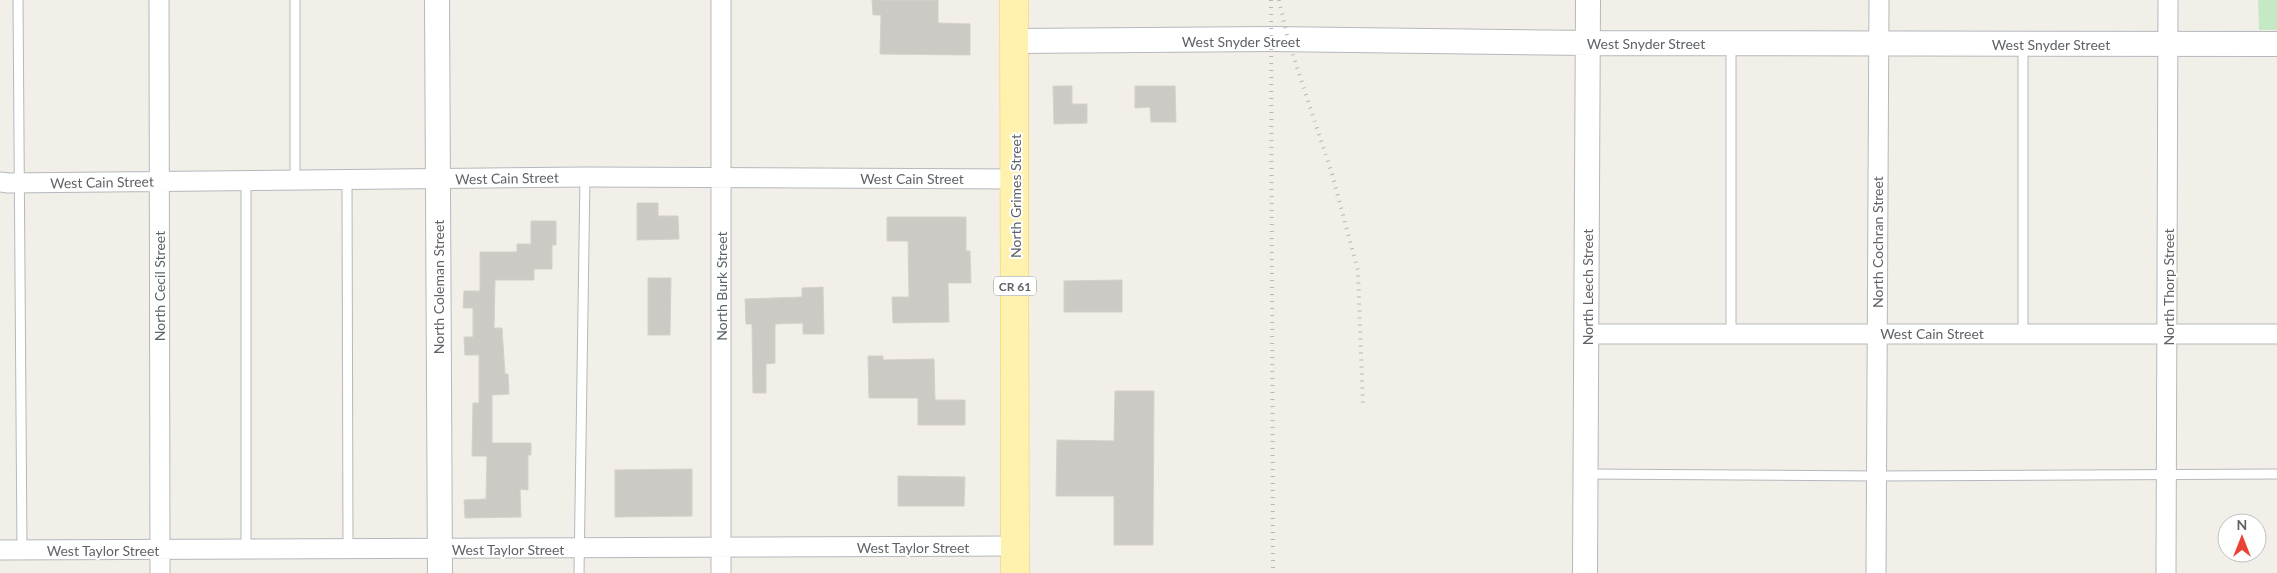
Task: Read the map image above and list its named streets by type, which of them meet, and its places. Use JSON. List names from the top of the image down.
{
  "streets": {
    "main road": ["North Grimes Street", "CR 61"],
    "street": [
      "West Snyder Street",
      "West Cain Street",
      "North Cochran Street",
      "North Cecil Street",
      "North Burk Street",
      "North Coleman Street",
      "North Leech Street",
      "North Thorp Street",
      "West Taylor Street"
    ]
  },
  "crossings": [
    ["West Snyder Street", "North Grimes Street"],
    ["West Snyder Street", "North Cochran Street"],
    ["West Snyder Street", "North Leech Street"],
    ["West Snyder Street", "North Thorp Street"],
    ["West Cain Street", "North Grimes Street"],
    ["West Cain Street", "North Cochran Street"],
    ["West Cain Street", "North Cecil Street"],
    ["West Cain Street", "North Burk Street"],
    ["West Cain Street", "North Coleman Street"],
    ["West Cain Street", "North Leech Street"],
    ["West Cain Street", "North Thorp Street"],
    ["North Grimes Street", "West Taylor Street"],
    ["North Cecil Street", "West Taylor Street"],
    ["North Burk Street", "West Taylor Street"],
    ["North Coleman Street", "West Taylor Street"]
  ],
  "north": "top"
}
